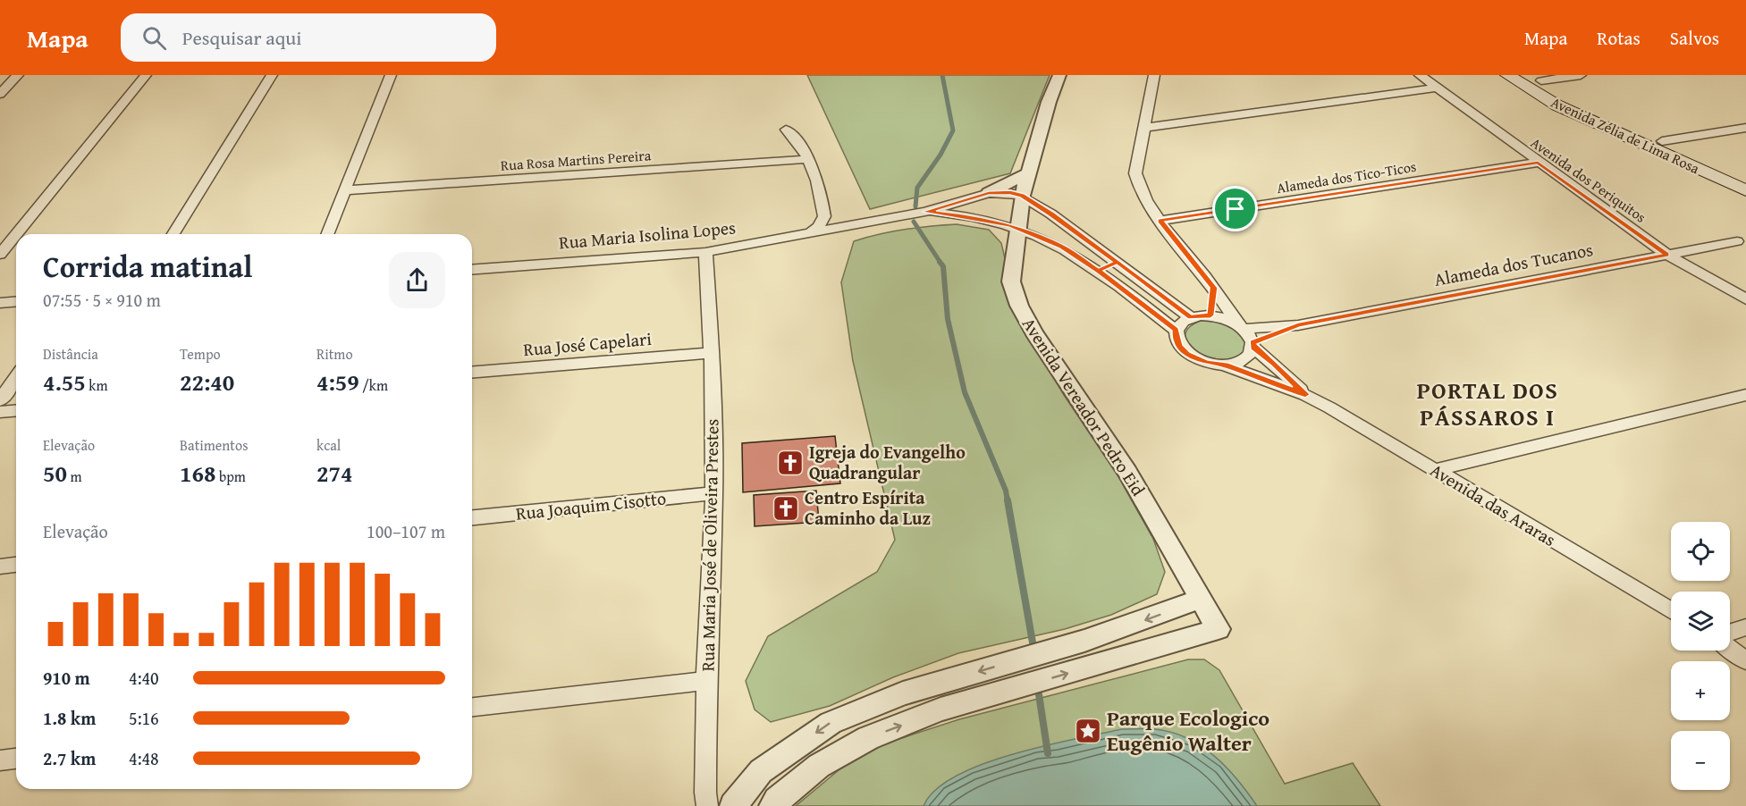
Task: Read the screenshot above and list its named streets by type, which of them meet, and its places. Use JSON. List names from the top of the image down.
{
  "streets": {
    "main road": ["Avenida Zélia de Lima Rosa"],
    "street": [
      "Rua Rosa Martins Pereira",
      "Alameda dos Tico-Ticos",
      "Avenida dos Periquitos",
      "Rua Maria Isolina Lopes",
      "Alameda dos Tucanos",
      "Rua José Capelari",
      "Avenida Vereador Pedro Eid",
      "Avenida das Araras",
      "Rua Joaquim Cisotto",
      "Rua Maria José de Oliveira Prestes"
    ]
  },
  "crossings": [
    ["Alameda dos Tico-Ticos", "Avenida dos Periquitos"],
    ["Avenida dos Periquitos", "Alameda dos Tucanos"],
    ["Rua Maria Isolina Lopes", "Avenida Vereador Pedro Eid"],
    ["Rua Maria Isolina Lopes", "Avenida das Araras"],
    ["Rua Maria Isolina Lopes", "Rua Maria José de Oliveira Prestes"],
    ["Rua José Capelari", "Rua Maria José de Oliveira Prestes"],
    ["Rua Joaquim Cisotto", "Rua Maria José de Oliveira Prestes"]
  ],
  "districts": ["PORTAL DOS PÁSSAROS I"],
  "places": {
    "church": ["Igreja do Evangelho Quadrangular", "Centro Espírita Caminho da Luz"],
    "place": ["Parque Ecologico Eugênio Walter"]
  },
  "page": {
    "header": "Mapa",
    "search": "Pesquisar aqui",
    "nav": ["Mapa", "Rotas", "Salvos"],
    "heading": ["Corrida matinal", "07:55 · 5 × 910 m"],
    "stats": [
      ["Distância", "4.55 km"],
      ["Tempo", "22:40"],
      ["Ritmo", "4:59 /km"],
      ["Elevação", "50 m"],
      ["Batimentos", "168 bpm"],
      ["kcal", "274"]
    ],
    "chart": ["Elevação", "100–107 m"],
    "map_buttons": ["+", "−"],
    "list": [
      {
        "name": "910 m",
        "note": "4:40"
      },
      {
        "name": "1.8 km",
        "note": "5:16"
      },
      {
        "name": "2.7 km",
        "note": "4:48"
      }
    ]
  }
}
